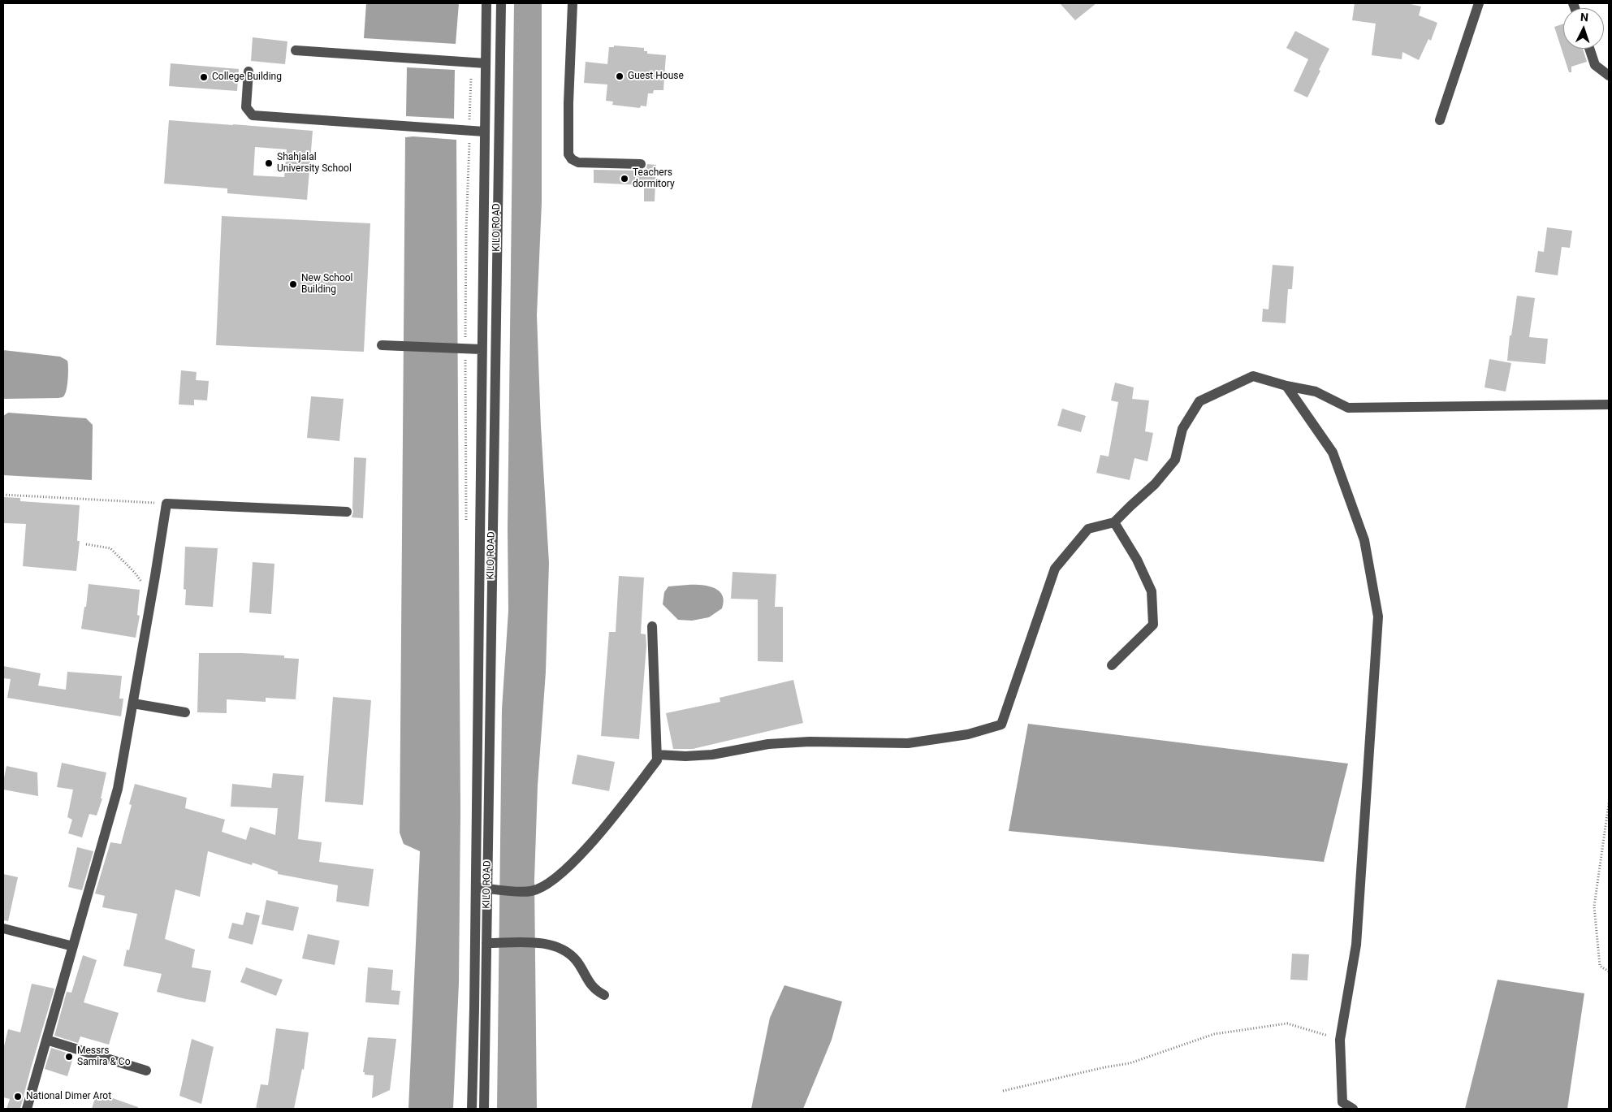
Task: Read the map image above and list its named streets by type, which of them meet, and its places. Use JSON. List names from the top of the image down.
{
  "streets": {
    "street": ["KILO ROAD"]
  },
  "places": [
    "Guest House",
    "College Building",
    "Shahjalal University School",
    "Teachers dormitory",
    "New School Building",
    "Messrs Samira & Co",
    "National Dimer Arot"
  ],
  "north": "top"
}
